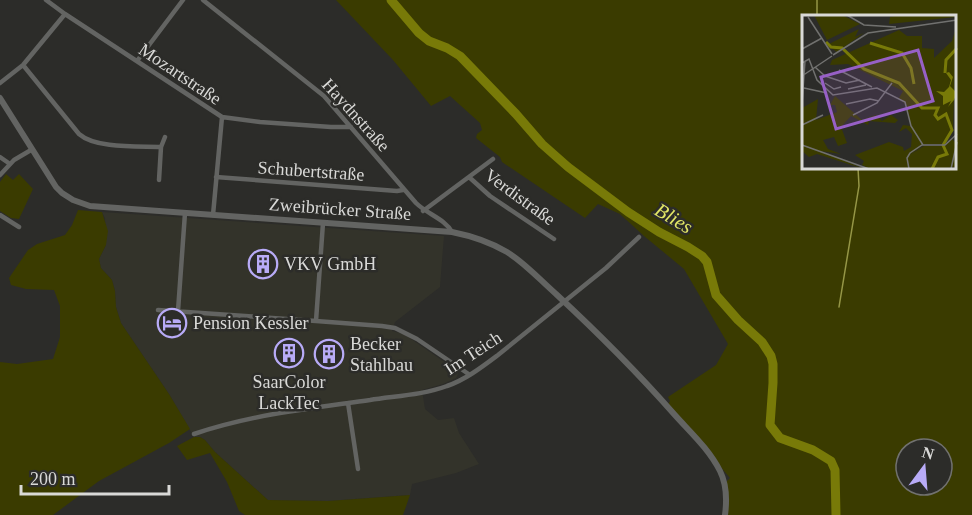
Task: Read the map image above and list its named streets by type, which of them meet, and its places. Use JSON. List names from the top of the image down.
{
  "streets": {
    "street": [
      "Mozartstraße",
      "Haydnstraße",
      "Schubertstraße",
      "Verdistraße",
      "Zweibrücker Straße",
      "Im Teich"
    ]
  },
  "crossings": [
    ["Mozartstraße", "Haydnstraße"],
    ["Haydnstraße", "Schubertstraße"],
    ["Haydnstraße", "Zweibrücker Straße"],
    ["Zweibrücker Straße", "Im Teich"]
  ],
  "water": ["Blies"],
  "places": {
    "building": ["VKV GmbH", "SaarColor LackTec", "Becker Stahlbau"],
    "hotel": ["Pension Kessler"]
  },
  "scale_bar": "200 m",
  "north": "top"
}
